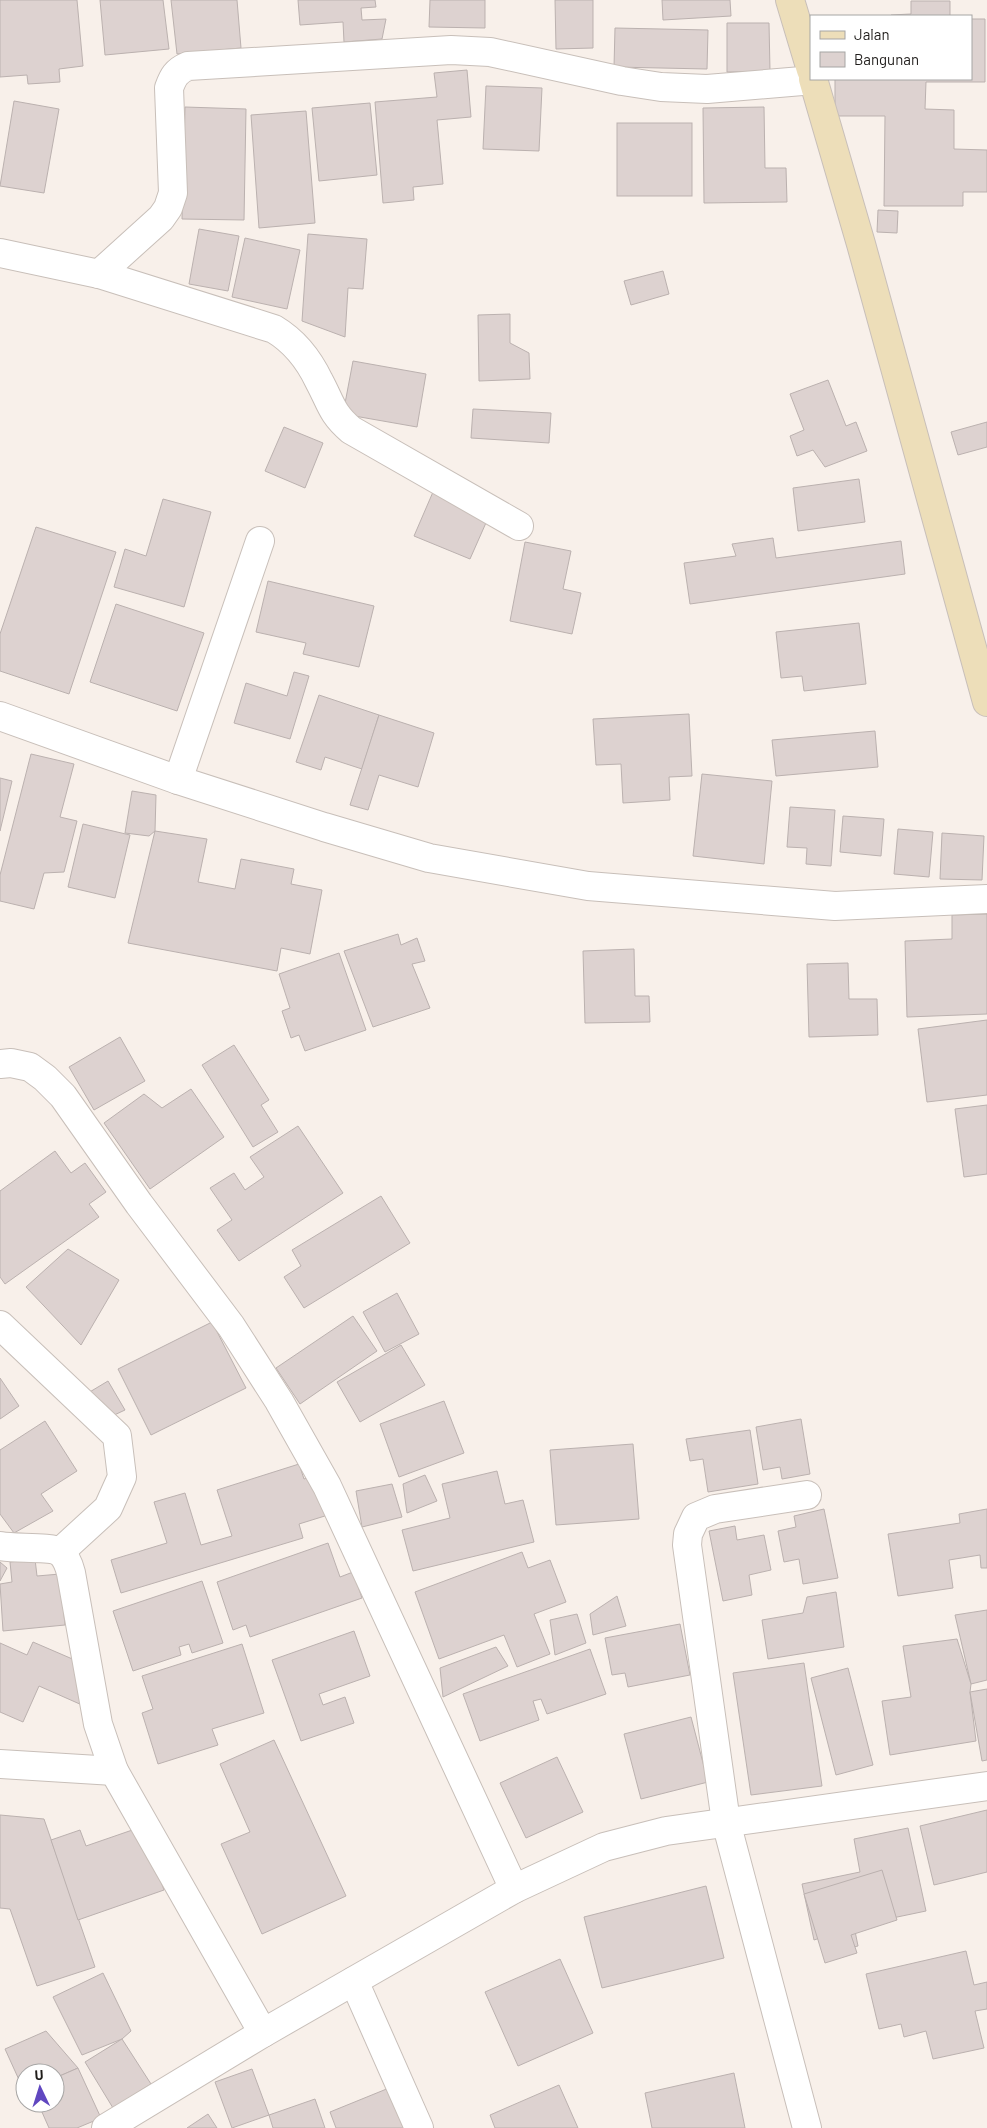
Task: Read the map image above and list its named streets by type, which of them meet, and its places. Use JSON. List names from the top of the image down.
{
  "legend": ["Jalan", "Bangunan"],
  "north": "top"
}
